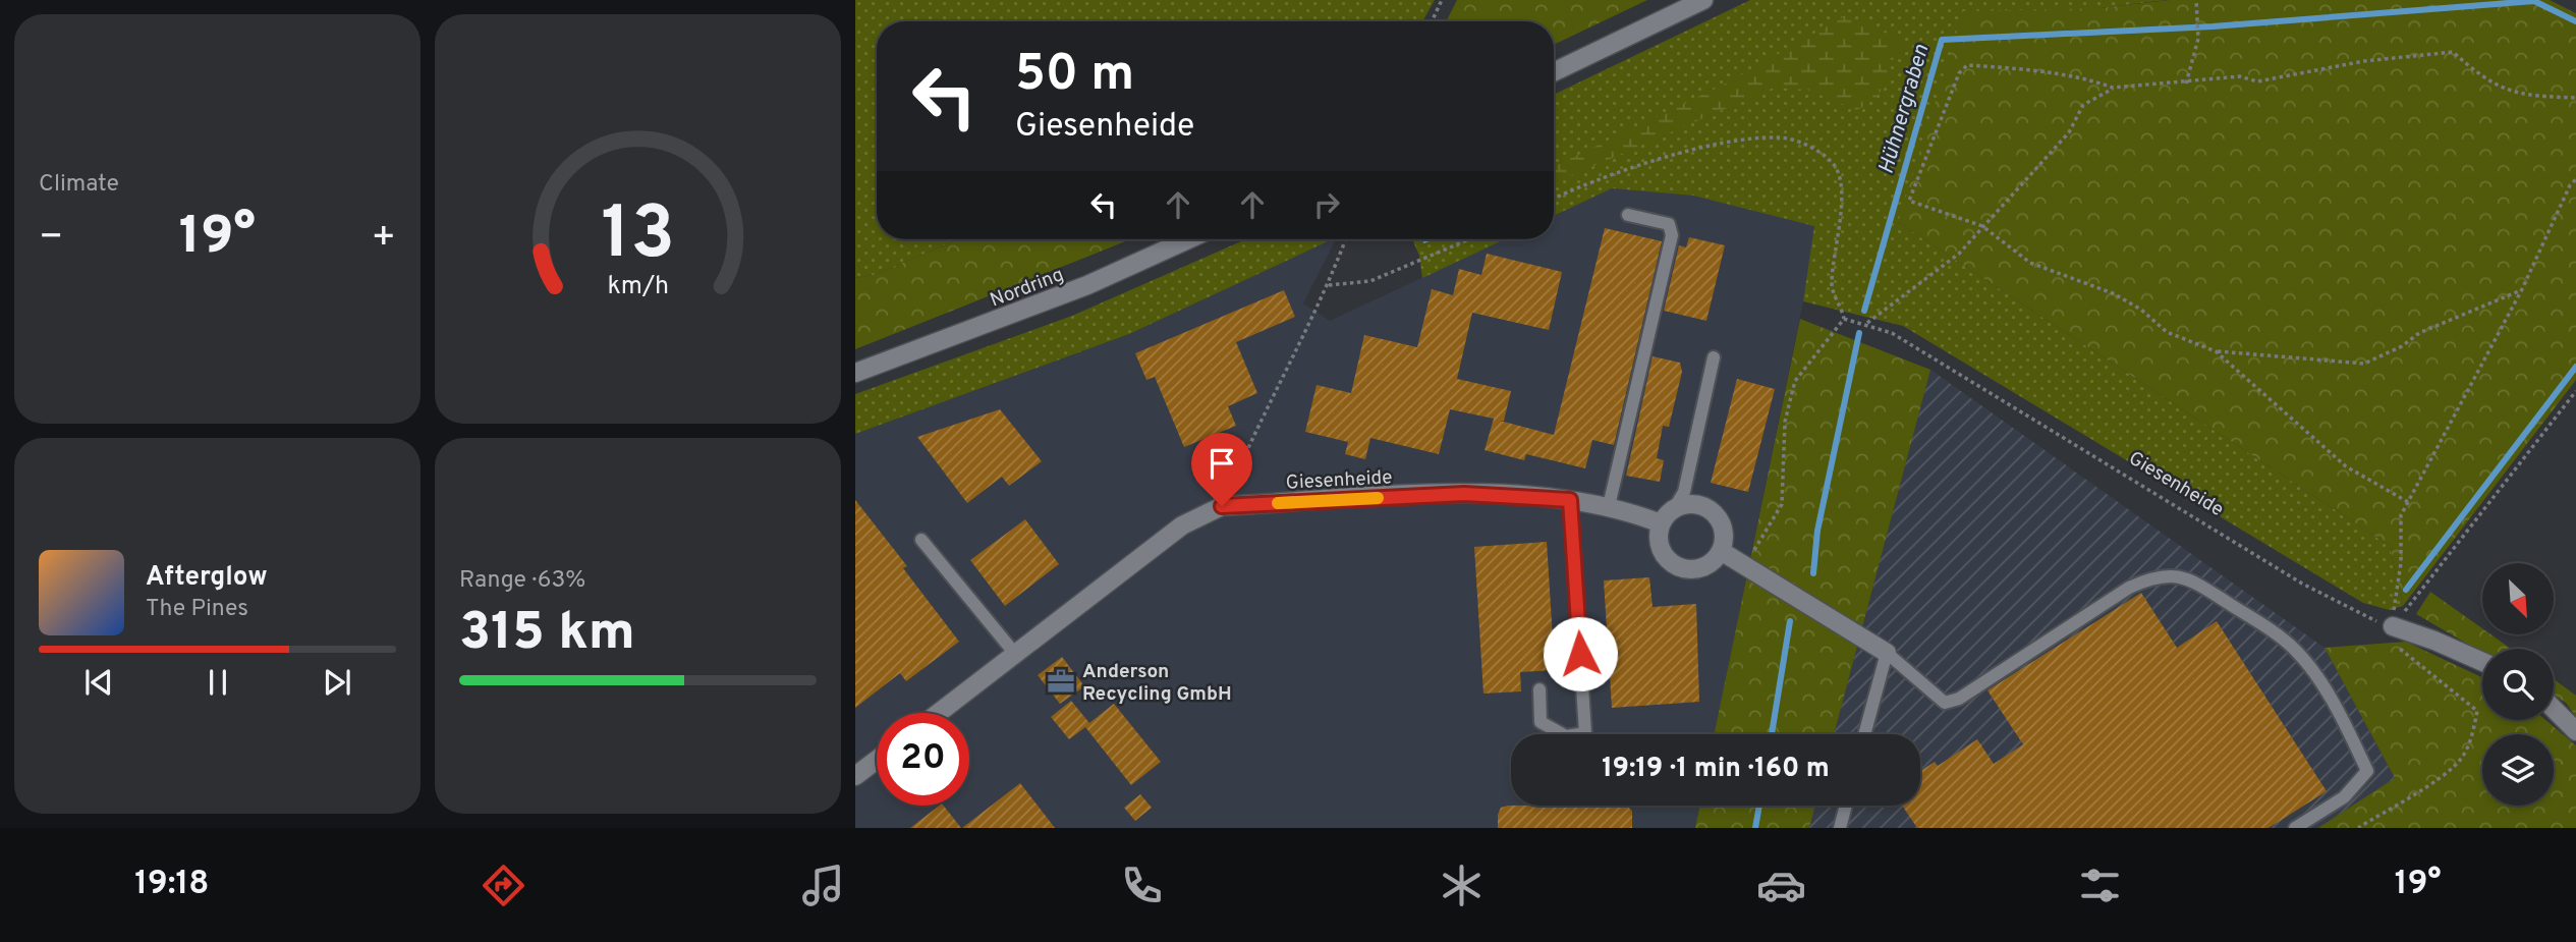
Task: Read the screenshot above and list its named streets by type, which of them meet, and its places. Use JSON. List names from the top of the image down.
{
  "streets": {
    "street": ["Nordring", "Giesenheide"]
  },
  "water": ["Hühnergraben"],
  "places": {
    "office": ["Anderson Recycling GmbH"]
  },
  "north": "bottom right",
  "page": {
    "tile": [
      "Climate",
      ["Range · 63%", "315 km"]
    ],
    "turn": ["50 m", "Giesenheide"],
    "heat": ["−", "19°", "+"],
    "song": ["Afterglow", "The Pines"],
    "limit": "20",
    "trip": "19:19 · 1 min · 160 m",
    "tabs": ["19:18", "19°"],
    "gauge": ["13", "km/h"]
  }
}
